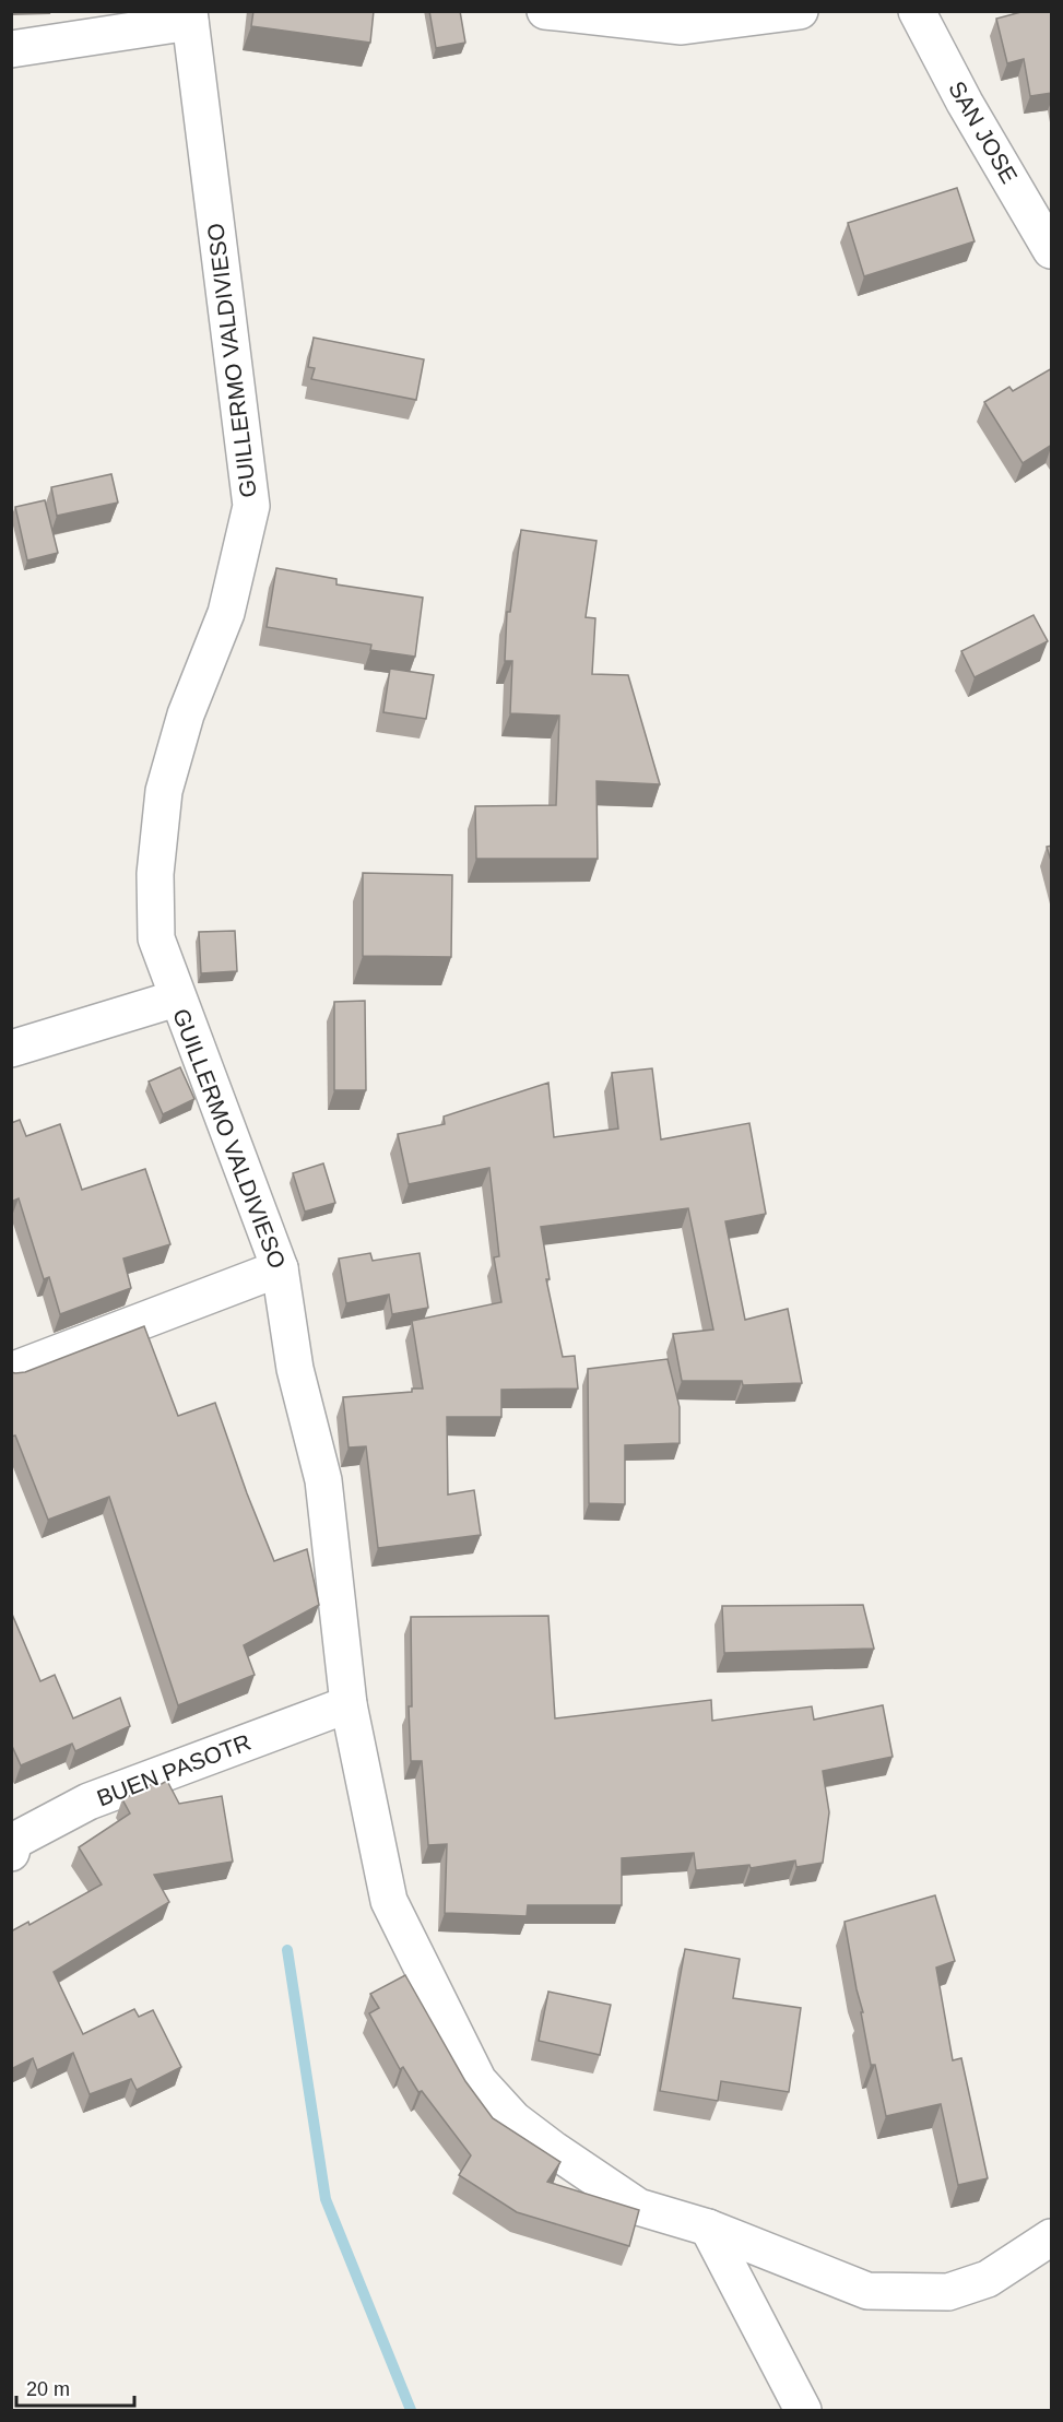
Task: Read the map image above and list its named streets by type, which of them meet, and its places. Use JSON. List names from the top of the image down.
{
  "streets": {
    "street": ["SAN JOSE", "GUILLERMO VALDIVIESO", "BUEN PASOTR"]
  },
  "crossings": [
    ["GUILLERMO VALDIVIESO", "BUEN PASOTR"]
  ],
  "scale_bar": "20 m"
}
